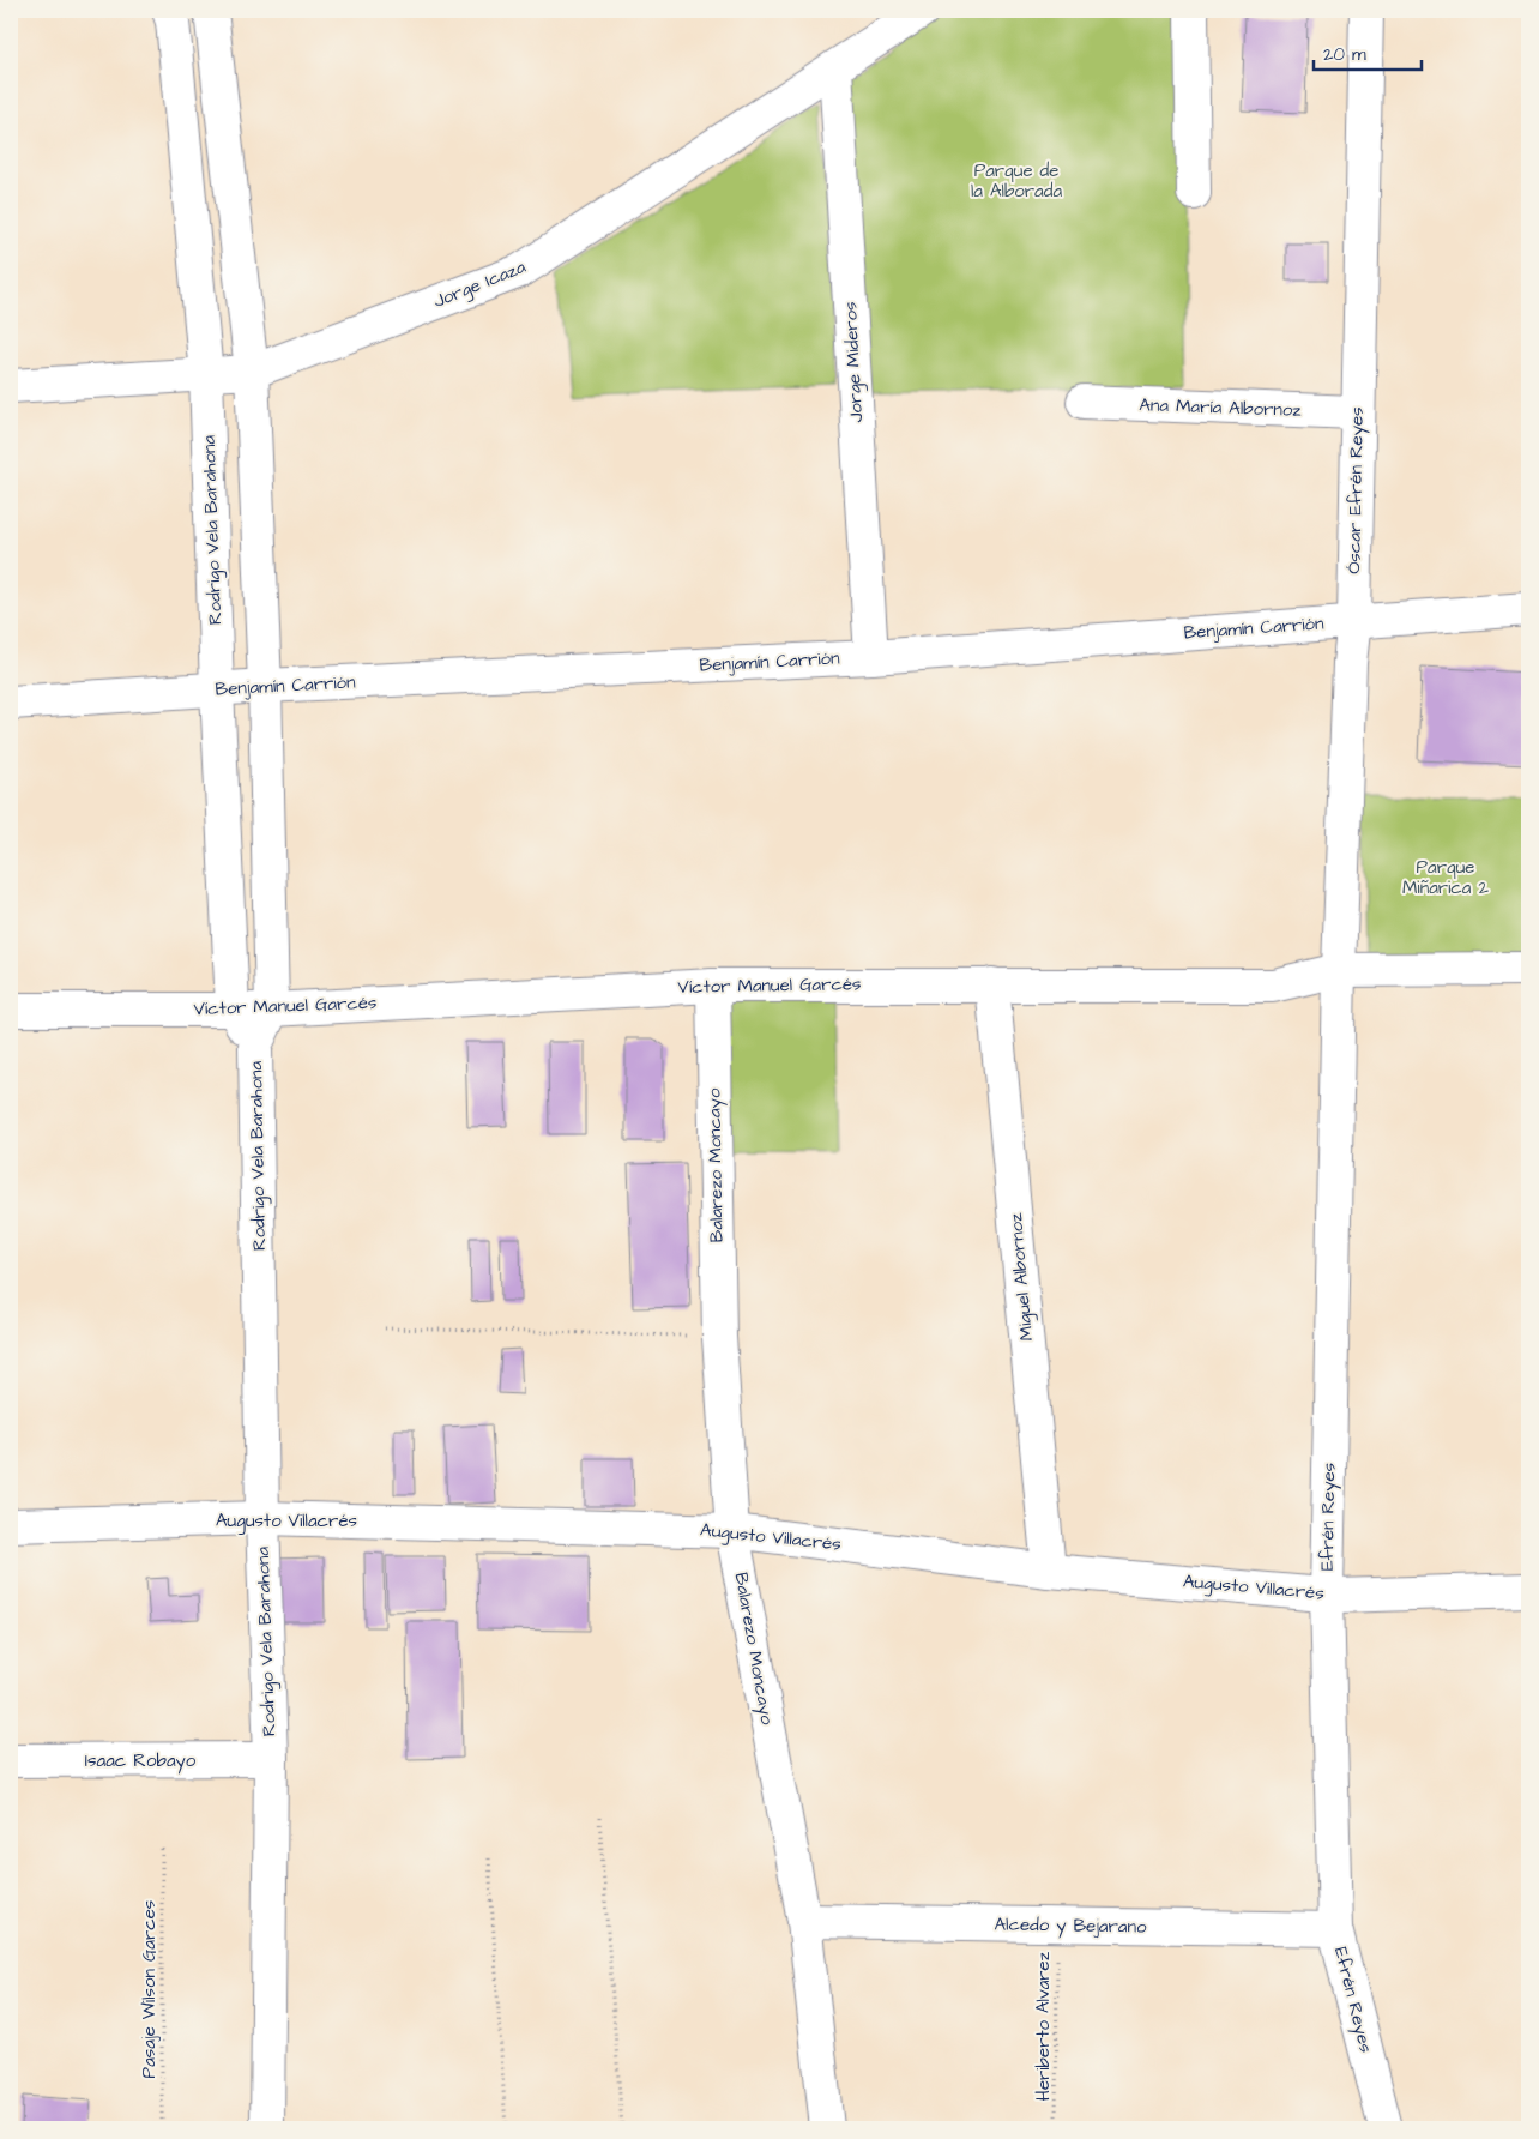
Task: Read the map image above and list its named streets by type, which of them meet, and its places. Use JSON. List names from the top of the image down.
{
  "streets": {
    "street": [
      "Jorge Icaza",
      "Jorge Mideros",
      "Ana María Albornoz",
      "Óscar Efrén Reyes",
      "Rodrigo Vela Barahona",
      "Benjamín Carrión",
      "Víctor Manuel Garcés",
      "Balarezo Moncayo",
      "Miguel Albornoz",
      "Efrén Reyes",
      "Augusto Villacrés",
      "Isaac Robayo",
      "Alcedo y Bejarano"
    ],
    "path": ["Pasaje Wilson Garces", "Heriberto Alvarez"]
  },
  "crossings": [
    ["Jorge Icaza", "Jorge Mideros"],
    ["Jorge Icaza", "Rodrigo Vela Barahona"],
    ["Jorge Mideros", "Benjamín Carrión"],
    ["Ana María Albornoz", "Óscar Efrén Reyes"],
    ["Óscar Efrén Reyes", "Benjamín Carrión"],
    ["Óscar Efrén Reyes", "Víctor Manuel Garcés"],
    ["Óscar Efrén Reyes", "Efrén Reyes"],
    ["Rodrigo Vela Barahona", "Benjamín Carrión"],
    ["Rodrigo Vela Barahona", "Víctor Manuel Garcés"],
    ["Rodrigo Vela Barahona", "Augusto Villacrés"],
    ["Rodrigo Vela Barahona", "Isaac Robayo"],
    ["Víctor Manuel Garcés", "Balarezo Moncayo"],
    ["Víctor Manuel Garcés", "Miguel Albornoz"],
    ["Víctor Manuel Garcés", "Efrén Reyes"],
    ["Balarezo Moncayo", "Augusto Villacrés"],
    ["Balarezo Moncayo", "Alcedo y Bejarano"],
    ["Miguel Albornoz", "Augusto Villacrés"],
    ["Efrén Reyes", "Augusto Villacrés"],
    ["Efrén Reyes", "Alcedo y Bejarano"],
    ["Alcedo y Bejarano", "Heriberto Alvarez"]
  ],
  "parks": ["Parque de la Alborada", "Parque Miñarica 2"],
  "scale_bar": "20 m"
}
